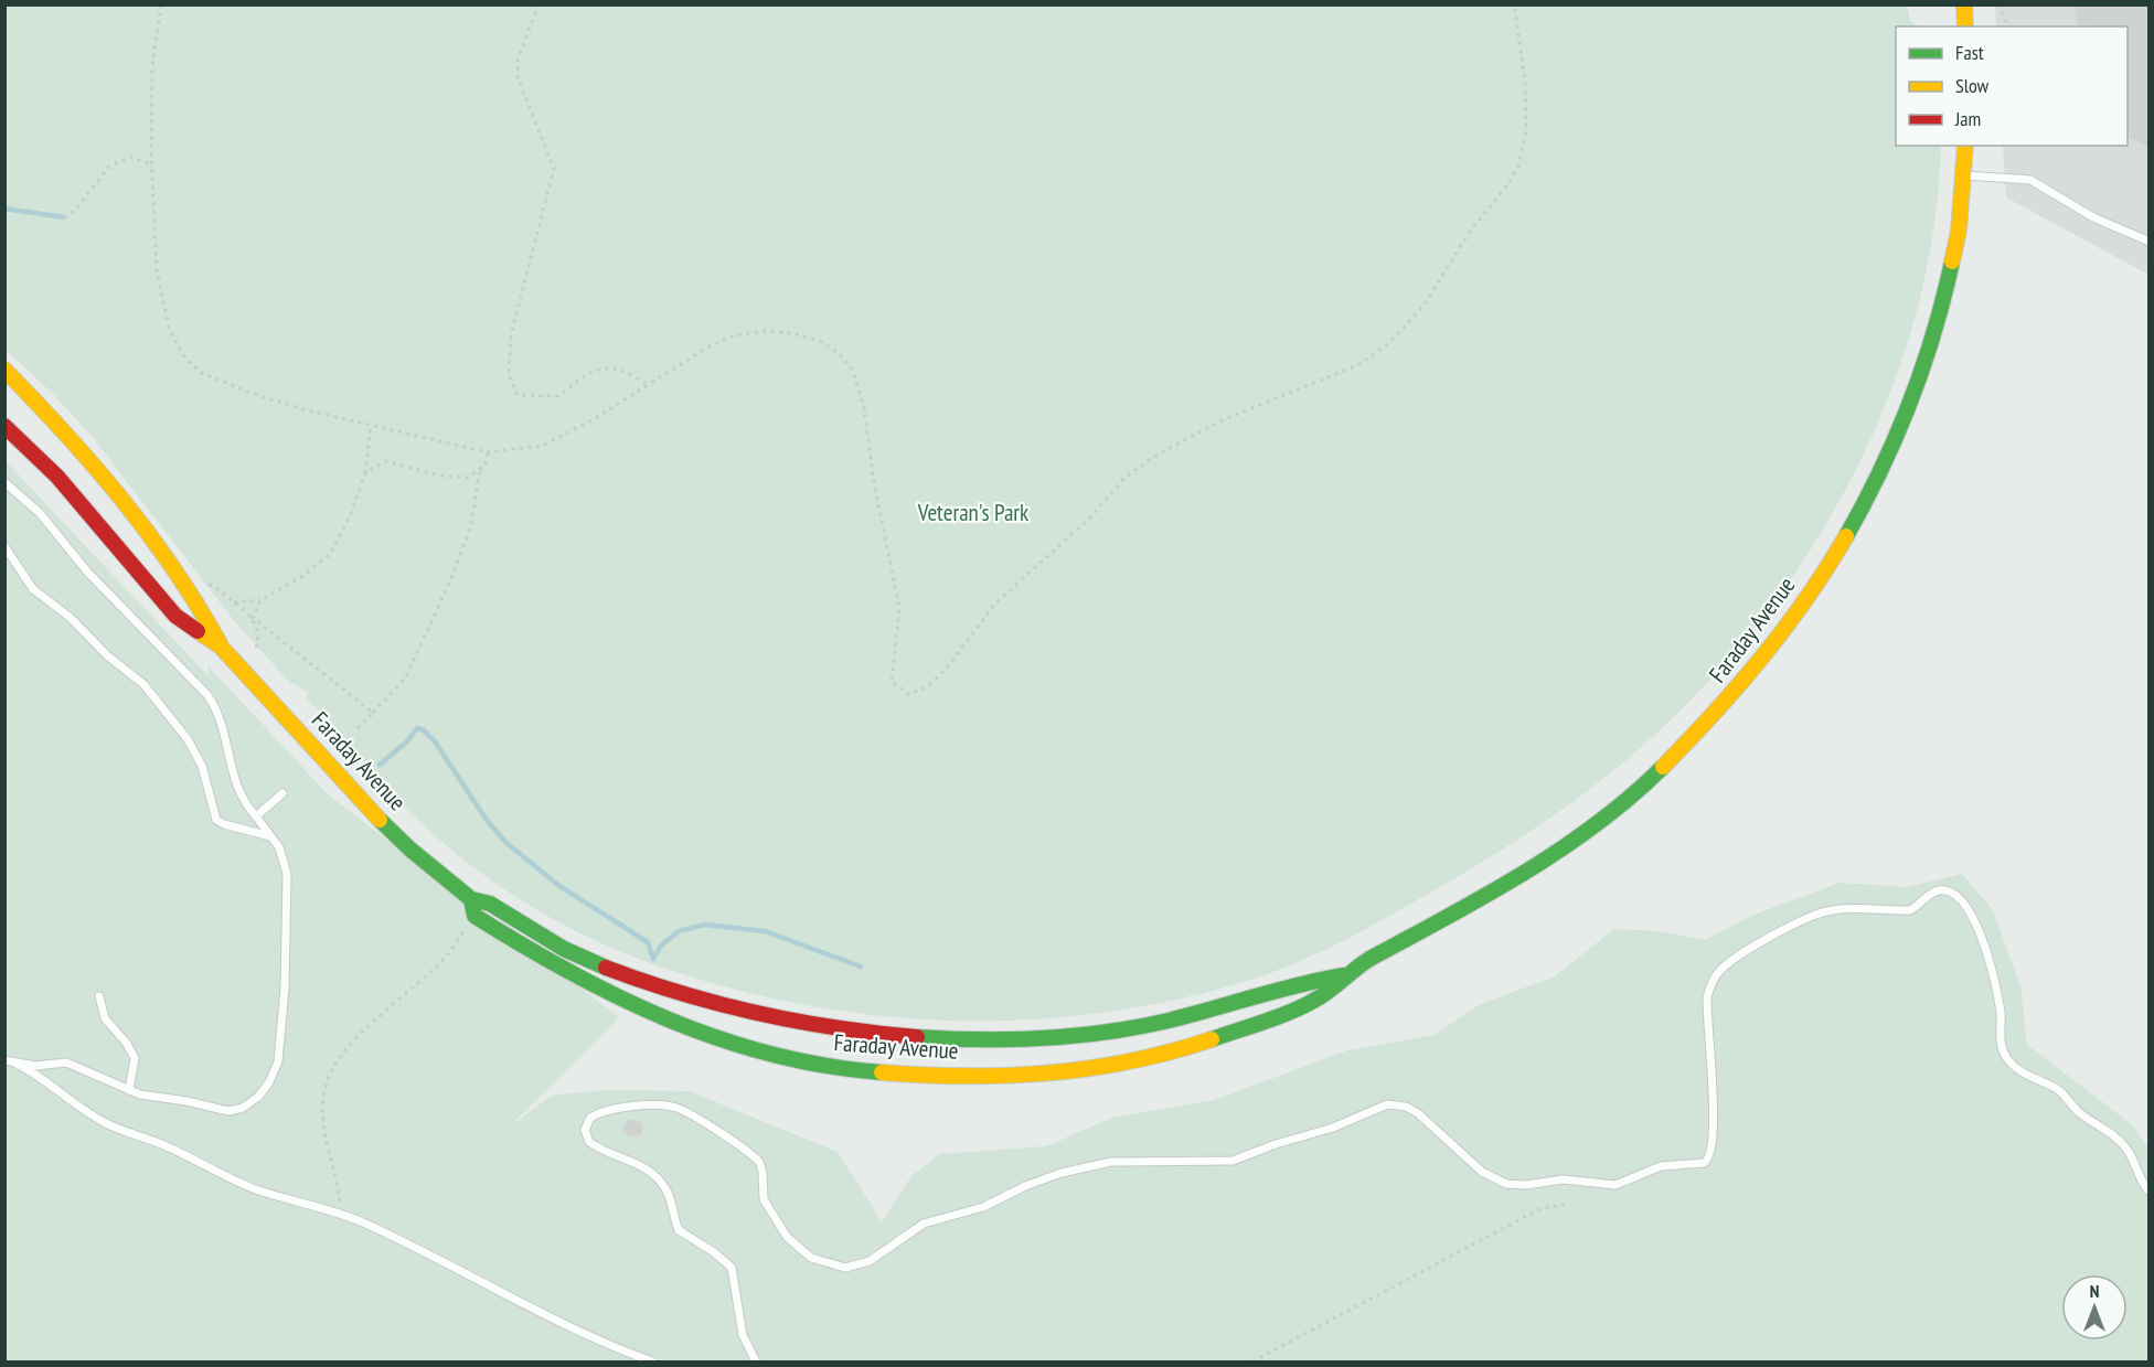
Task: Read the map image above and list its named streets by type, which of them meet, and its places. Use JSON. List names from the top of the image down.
{
  "streets": {
    "main road": ["Faraday Avenue"]
  },
  "parks": ["Veteran's Park"],
  "legend": ["Fast", "Slow", "Jam"],
  "north": "top"
}
